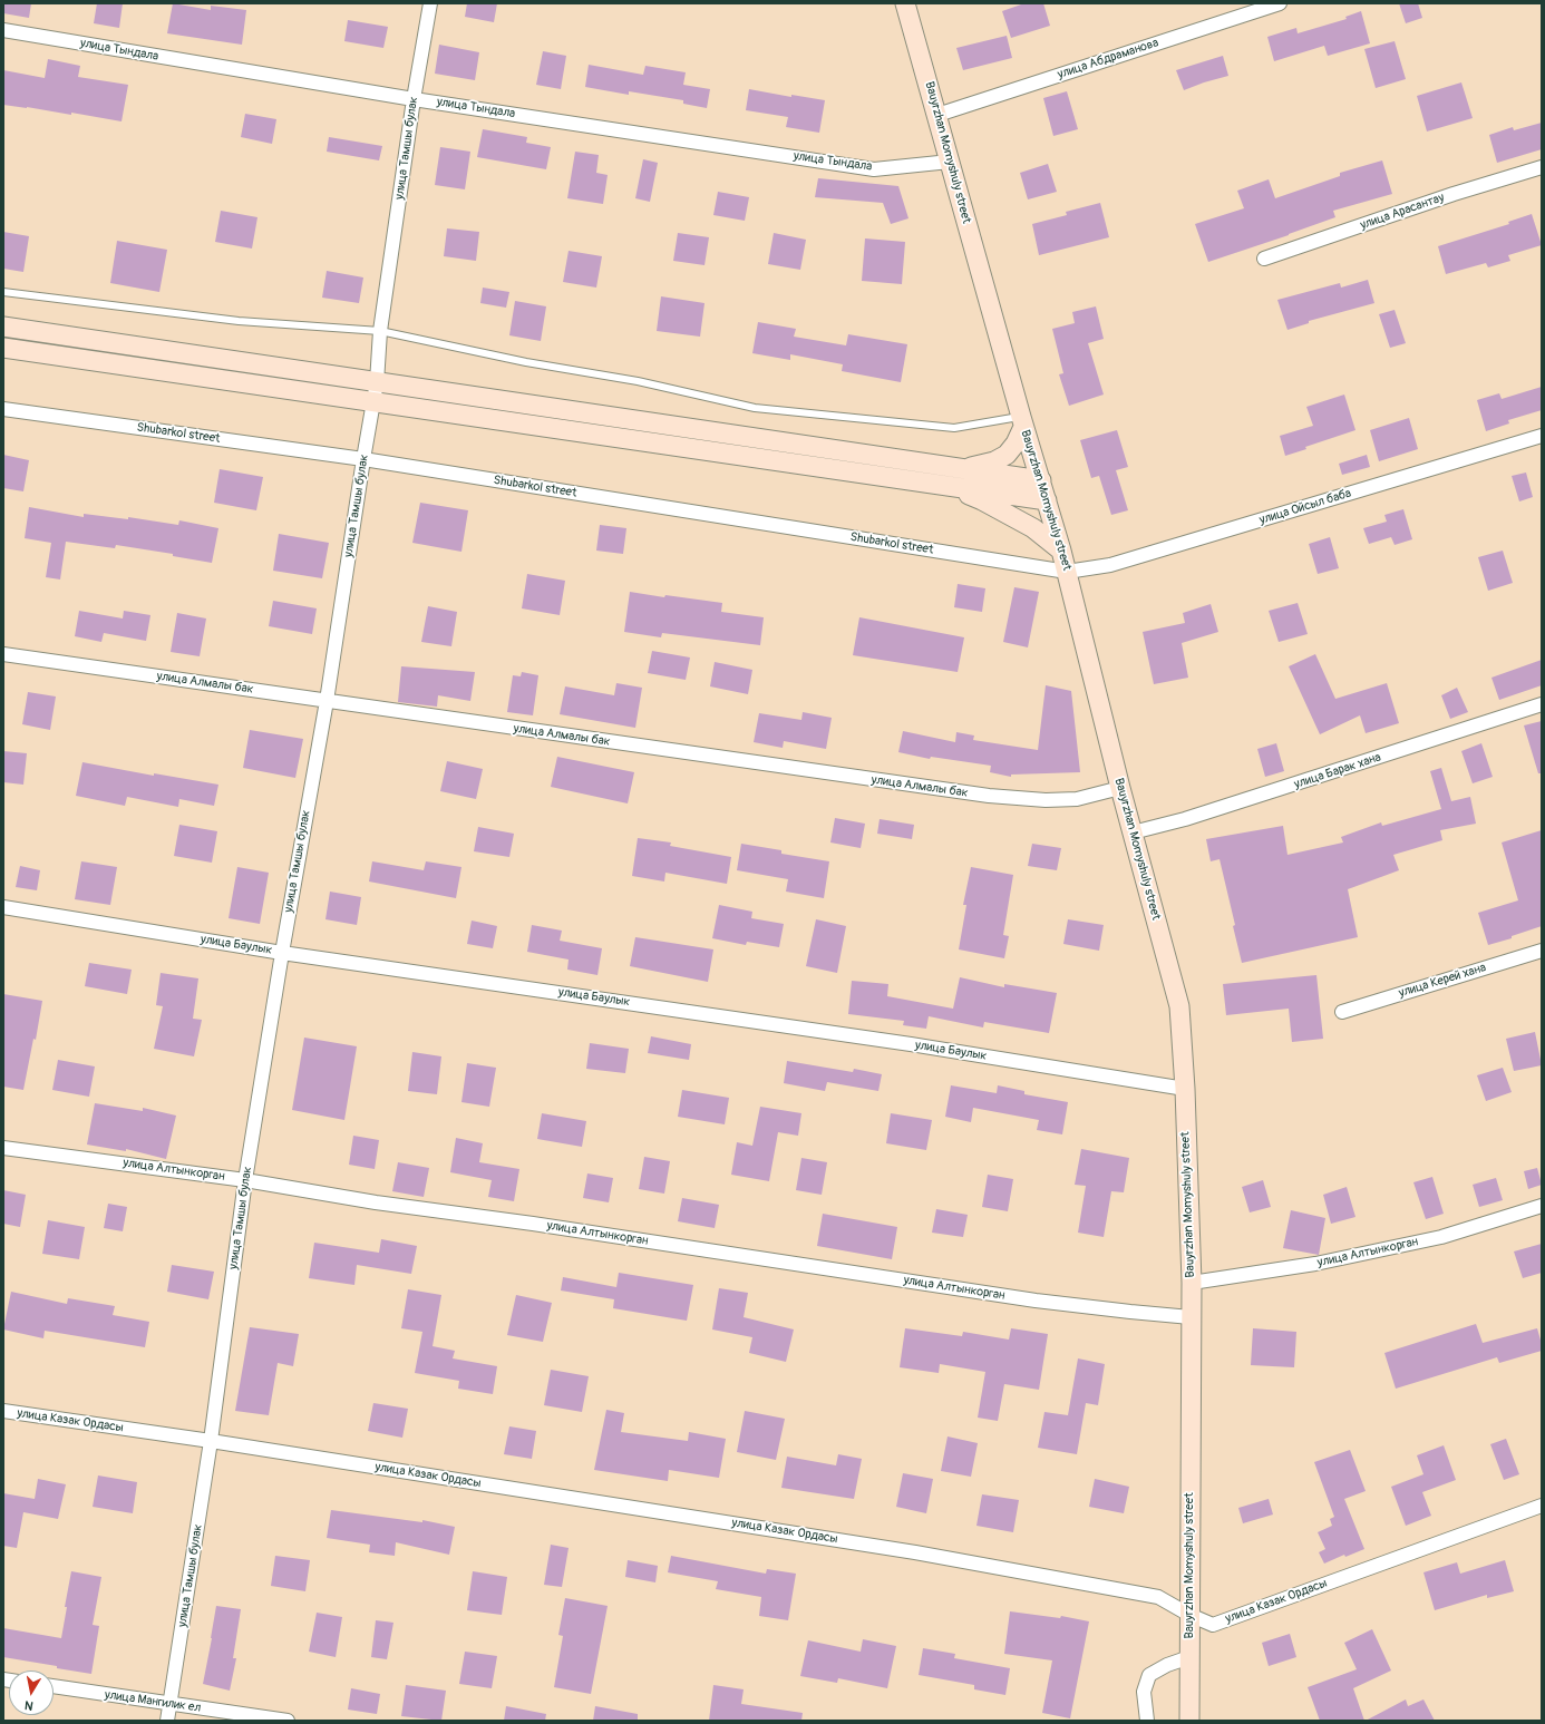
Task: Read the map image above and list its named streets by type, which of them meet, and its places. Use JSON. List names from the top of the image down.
{
  "streets": {
    "street": [
      "улица Тындала",
      "улица Абдраманова",
      "улица Тамшы булак",
      "Bauyrzhan Momyshuly street",
      "улица Арасантау",
      "Shubarkol street",
      "улица Ойсыл баба",
      "улица Алмалы бак",
      "улица Барак хана",
      "улица Баулык",
      "улица Керей хана",
      "улица Алтынкорган",
      "улица Казак Ордасы",
      "улица Мангилик ел"
    ]
  },
  "crossings": [
    ["улица Тындала", "улица Тамшы булак"],
    ["улица Тындала", "Bauyrzhan Momyshuly street"],
    ["улица Абдраманова", "Bauyrzhan Momyshuly street"],
    ["улица Тамшы булак", "Shubarkol street"],
    ["улица Тамшы булак", "улица Алмалы бак"],
    ["улица Тамшы булак", "улица Баулык"],
    ["улица Тамшы булак", "улица Алтынкорган"],
    ["улица Тамшы булак", "улица Казак Ордасы"],
    ["улица Тамшы булак", "улица Мангилик ел"],
    ["Bauyrzhan Momyshuly street", "Shubarkol street"],
    ["Bauyrzhan Momyshuly street", "улица Ойсыл баба"],
    ["Bauyrzhan Momyshuly street", "улица Алмалы бак"],
    ["Bauyrzhan Momyshuly street", "улица Барак хана"],
    ["Bauyrzhan Momyshuly street", "улица Баулык"],
    ["Bauyrzhan Momyshuly street", "улица Алтынкорган"],
    ["Bauyrzhan Momyshuly street", "улица Казак Ордасы"],
    ["Shubarkol street", "улица Ойсыл баба"]
  ],
  "north": "bottom"
}
